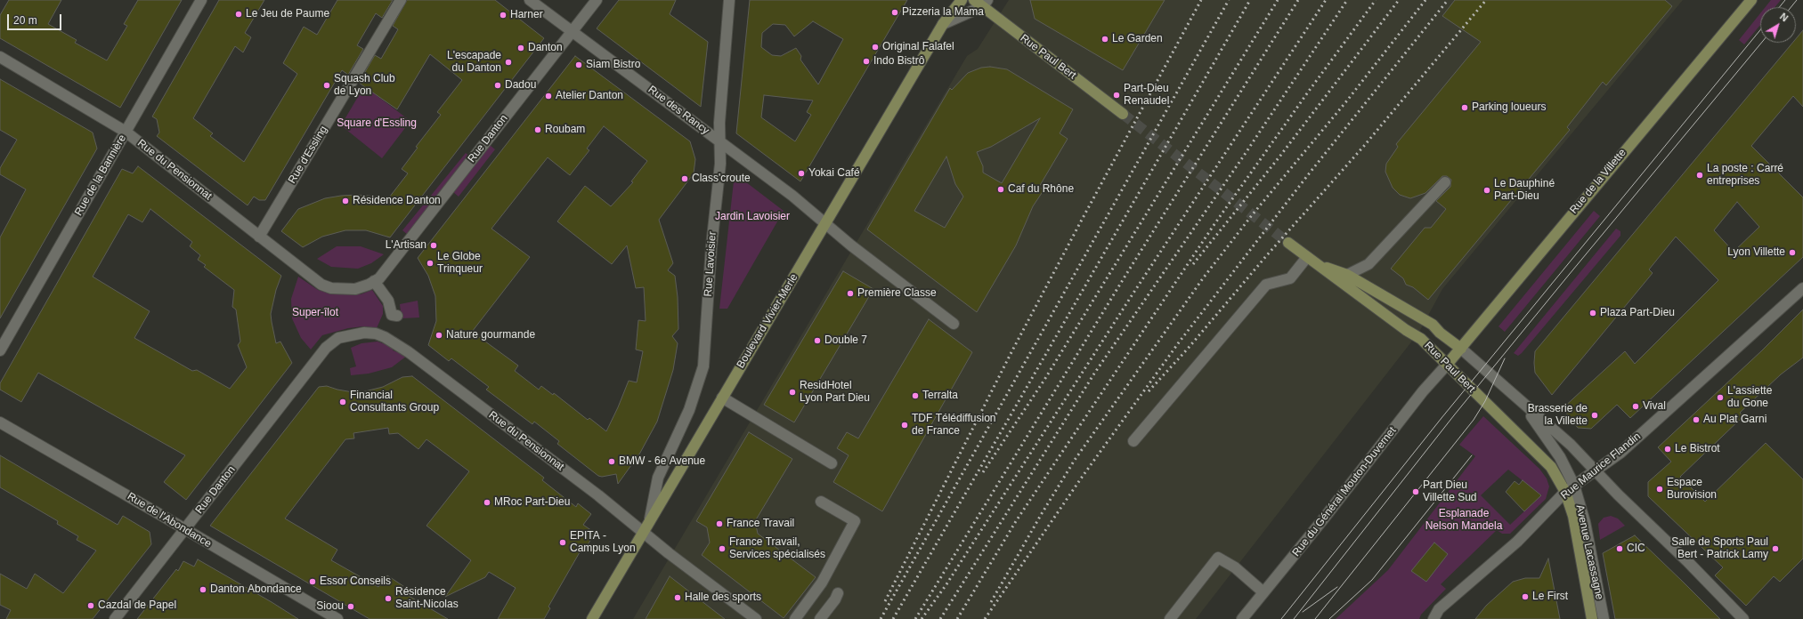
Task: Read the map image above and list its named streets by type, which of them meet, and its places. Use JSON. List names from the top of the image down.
{
  "streets": {
    "main road": [
      "Rue Paul Bert",
      "Rue de la Villette",
      "Boulevard Vivier-Merle",
      "Avenue Lacassagne"
    ],
    "street": [
      "Rue des Rancy",
      "Rue Danton",
      "Rue d'Essling",
      "Rue du Pensionnat",
      "Rue de la Bannière",
      "Rue Lavoisier",
      "Rue Maurice Flandin",
      "Rue du Général Mouton-Duvernet",
      "Rue de l'Abondance"
    ]
  },
  "crossings": [
    ["Rue Paul Bert", "Rue de la Villette"],
    ["Rue Paul Bert", "Rue Maurice Flandin"],
    ["Rue Paul Bert", "Rue du Général Mouton-Duvernet"],
    ["Rue Paul Bert", "Avenue Lacassagne"],
    ["Rue des Rancy", "Rue Danton"],
    ["Rue des Rancy", "Rue Lavoisier"],
    ["Rue des Rancy", "Boulevard Vivier-Merle"],
    ["Rue Danton", "Rue du Pensionnat"],
    ["Rue Danton", "Rue de l'Abondance"],
    ["Rue d'Essling", "Rue du Pensionnat"],
    ["Rue du Pensionnat", "Rue de la Bannière"],
    ["Rue du Pensionnat", "Boulevard Vivier-Merle"],
    ["Rue de la Villette", "Rue du Général Mouton-Duvernet"],
    ["Rue Lavoisier", "Boulevard Vivier-Merle"],
    ["Rue Maurice Flandin", "Avenue Lacassagne"]
  ],
  "parks": [
    "Square d'Essling",
    "Jardin Lavoisier",
    "Super-îlot",
    "Esplanade Nelson Mandela"
  ],
  "places": [
    "Pizzeria la Mama",
    "Le Jeu de Paume",
    "Harner",
    "Le Garden",
    "Original Falafel",
    "Danton",
    "Indo Bistrô",
    "L'escapade du Danton",
    "Siam Bistro",
    "Squash Club de Lyon",
    "Dadou",
    "Part-Dieu Renaudel",
    "Atelier Danton",
    "Parking loueurs",
    "Roubam",
    "Yokai Café",
    "La poste : Carré entreprises",
    "Class'croute",
    "Caf du Rhône",
    "Le Dauphiné Part-Dieu",
    "Résidence Danton",
    "L'Artisan",
    "Lyon Villette",
    "Le Globe Trinqueur",
    "Première Classe",
    "Plaza Part-Dieu",
    "Nature gourmande",
    "Double 7",
    "ResidHotel Lyon Part Dieu",
    "Terralta",
    "L'assiette du Gone",
    "Financial Consultants Group",
    "Vival",
    "Brasserie de la Villette",
    "Au Plat Garni",
    "TDF Télédiffusion de France",
    "Le Bistrot",
    "BMW - 6e Avenue",
    "Espace Burovision",
    "Part Dieu Villette Sud",
    "MRoc Part-Dieu",
    "France Travail",
    "EPITA - Campus Lyon",
    "France Travail, Services spécialisés",
    "CIC",
    "Salle de Sports Paul Bert - Patrick Lamy",
    "Essor Conseils",
    "Danton Abondance",
    "Le First",
    "Halle des sports",
    "Résidence Saint-Nicolas",
    "Cazdal de Papel",
    "Sioou"
  ],
  "scale_bar": "20 m",
  "north": "top right"
}
